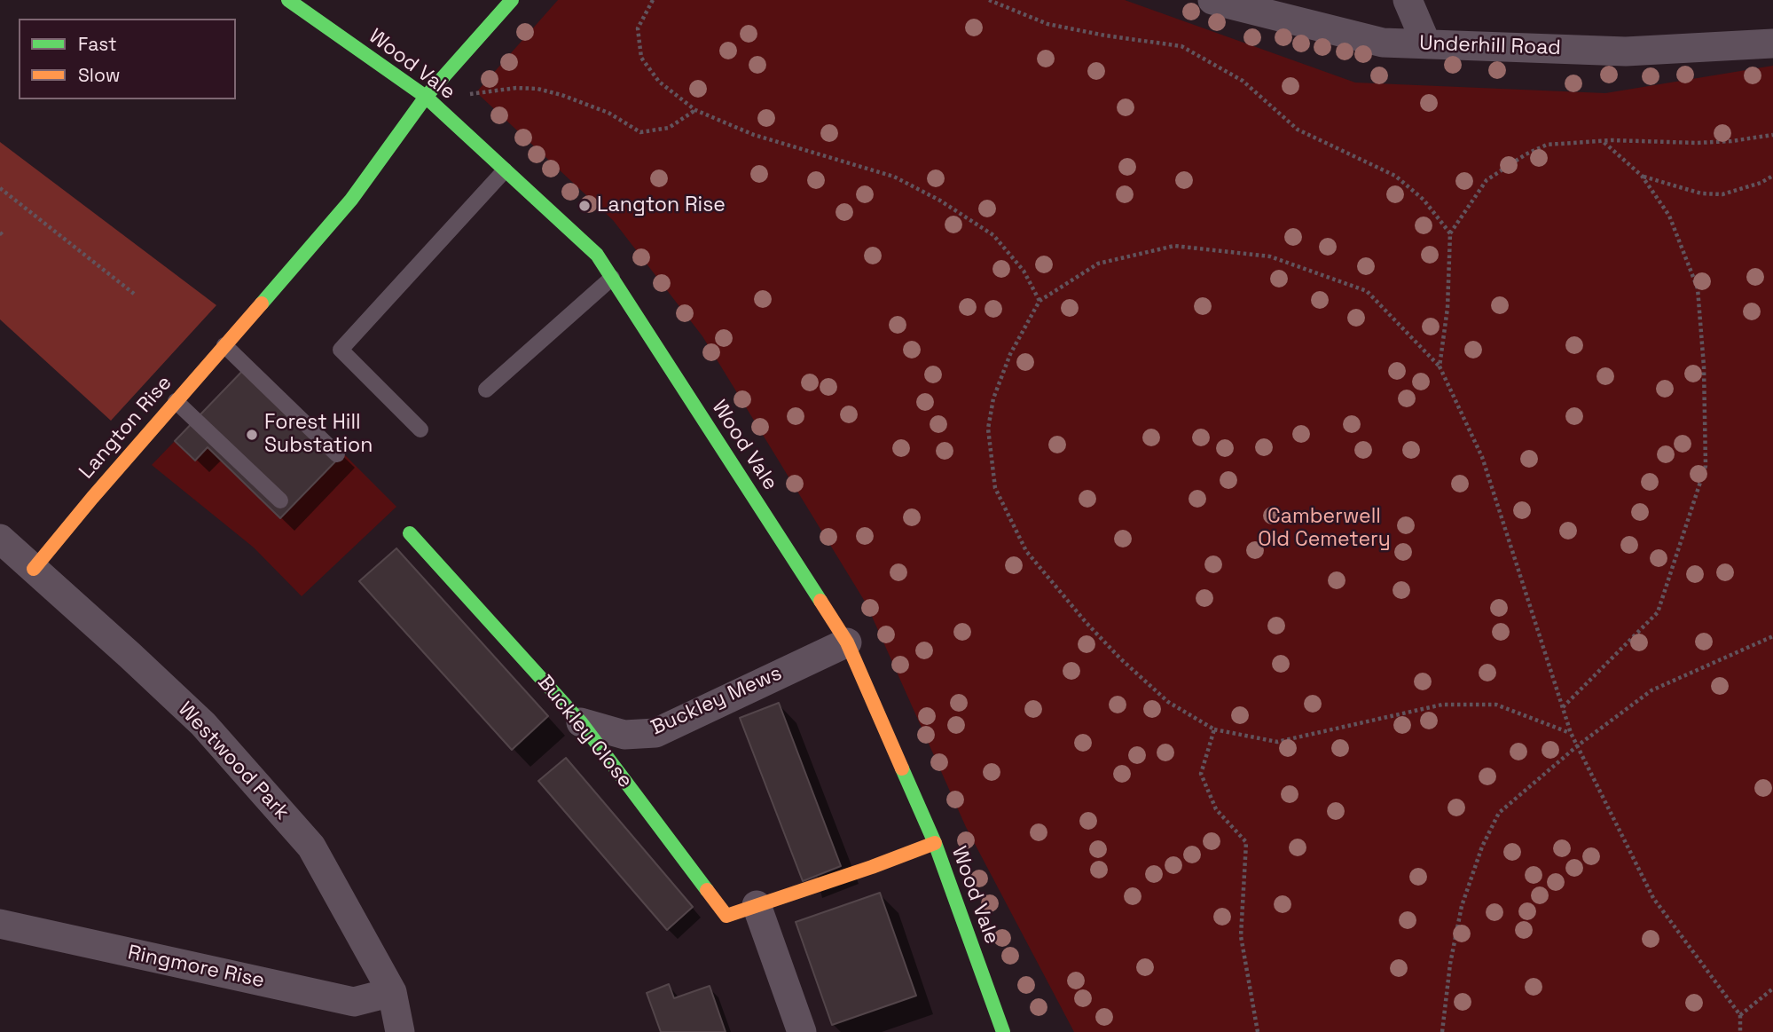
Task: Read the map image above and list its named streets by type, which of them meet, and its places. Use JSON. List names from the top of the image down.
{
  "streets": {
    "street": [
      "Underhill Road",
      "Wood Vale",
      "Langton Rise",
      "Buckley Mews",
      "Buckley Close",
      "Westwood Park",
      "Ringmore Rise"
    ]
  },
  "crossings": [
    ["Wood Vale", "Langton Rise"],
    ["Wood Vale", "Buckley Mews"],
    ["Wood Vale", "Buckley Close"],
    ["Langton Rise", "Westwood Park"],
    ["Buckley Mews", "Buckley Close"],
    ["Westwood Park", "Ringmore Rise"]
  ],
  "parks": ["Camberwell Old Cemetery"],
  "places": ["Langton Rise", "Forest Hill Substation"],
  "legend": ["Fast", "Slow"]
}
